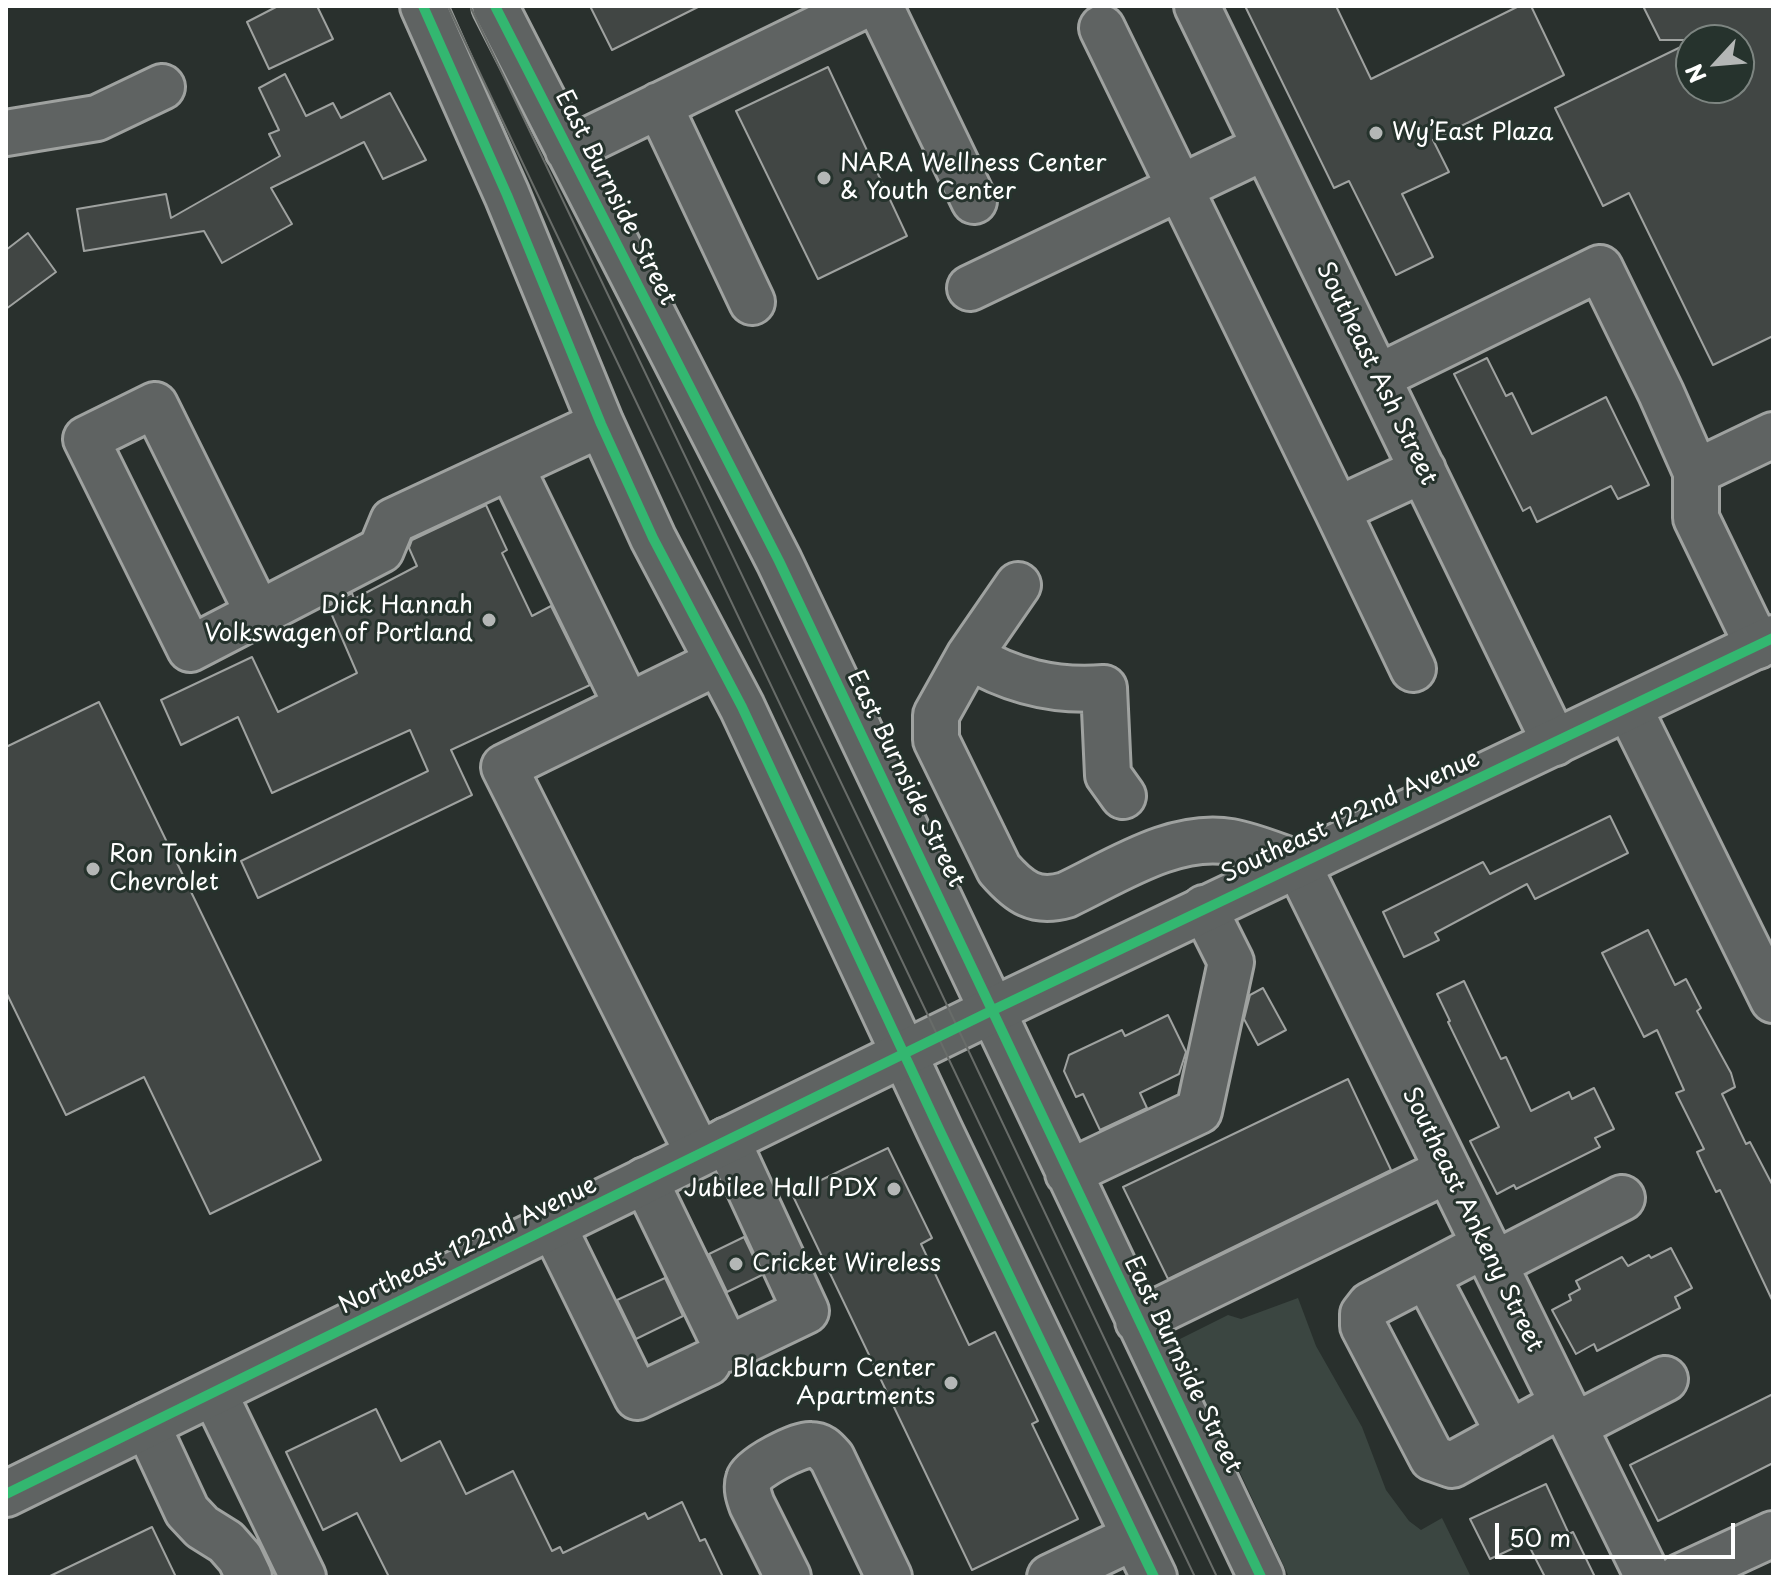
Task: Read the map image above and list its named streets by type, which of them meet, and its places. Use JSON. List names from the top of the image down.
{
  "streets": {
    "street": [
      "East Burnside Street",
      "Southeast Ash Street",
      "Southeast 122nd Avenue",
      "Southeast Ankeny Street",
      "Northeast 122nd Avenue"
    ]
  },
  "crossings": [
    ["East Burnside Street", "Southeast 122nd Avenue"],
    ["Southeast Ash Street", "Southeast 122nd Avenue"],
    ["Southeast 122nd Avenue", "Southeast Ankeny Street"],
    ["Southeast 122nd Avenue", "Northeast 122nd Avenue"]
  ],
  "places": [
    "Wy’East Plaza",
    "NARA Wellness Center & Youth Center",
    "Dick Hannah Volkswagen of Portland",
    "Ron Tonkin Chevrolet",
    "Jubilee Hall PDX",
    "Cricket Wireless",
    "Blackburn Center Apartments"
  ],
  "scale_bar": "50 m",
  "north": "bottom left"
}
